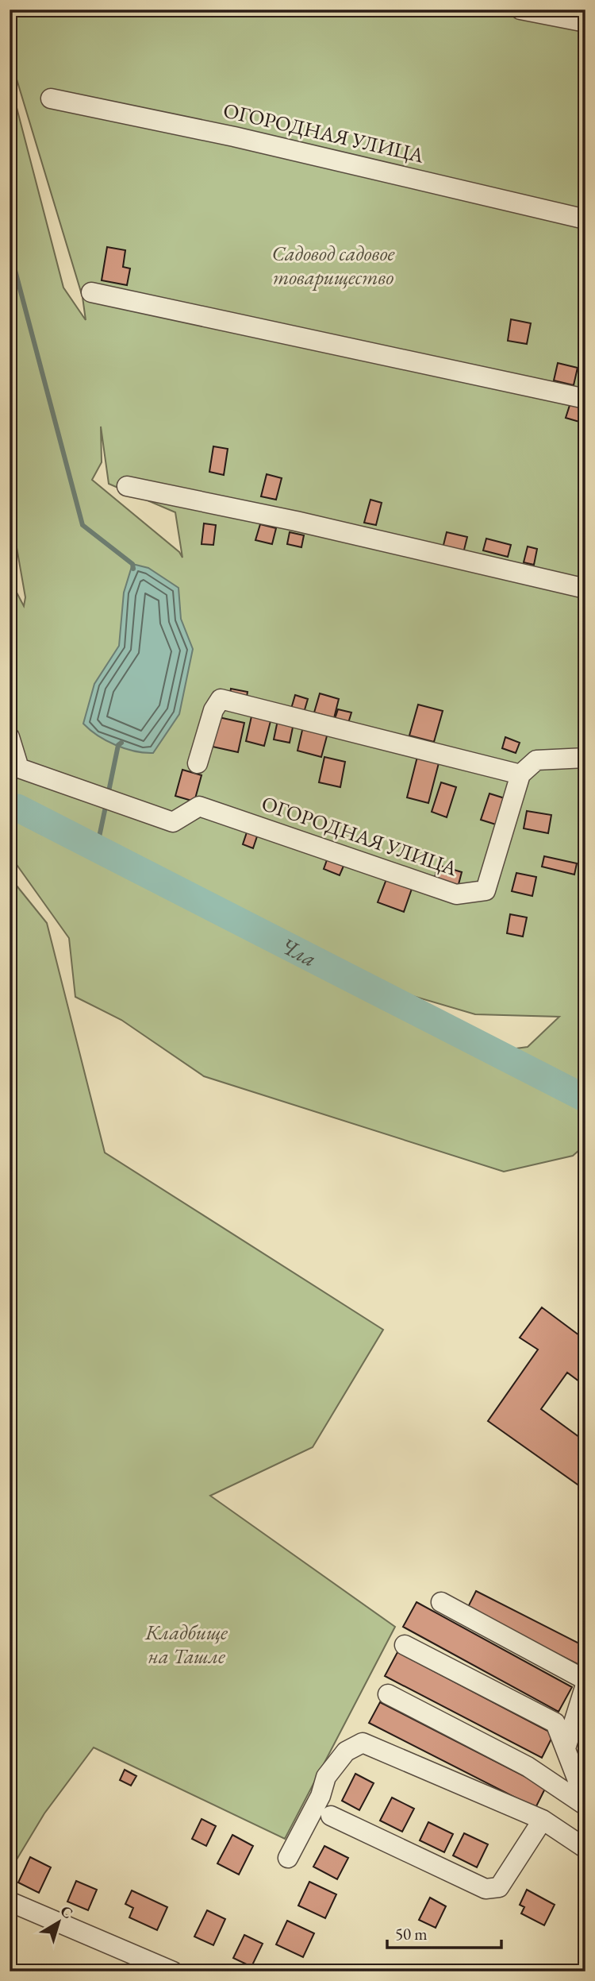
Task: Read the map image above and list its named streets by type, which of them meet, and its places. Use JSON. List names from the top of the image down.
{
  "streets": {
    "street": ["ОГОРОДНАЯ УЛИЦА"]
  },
  "water": ["Чла"],
  "parks": ["Садовод садовое товарищество", "Кладбище на Ташле"],
  "scale_bar": "50 m",
  "north": "top right"
}
